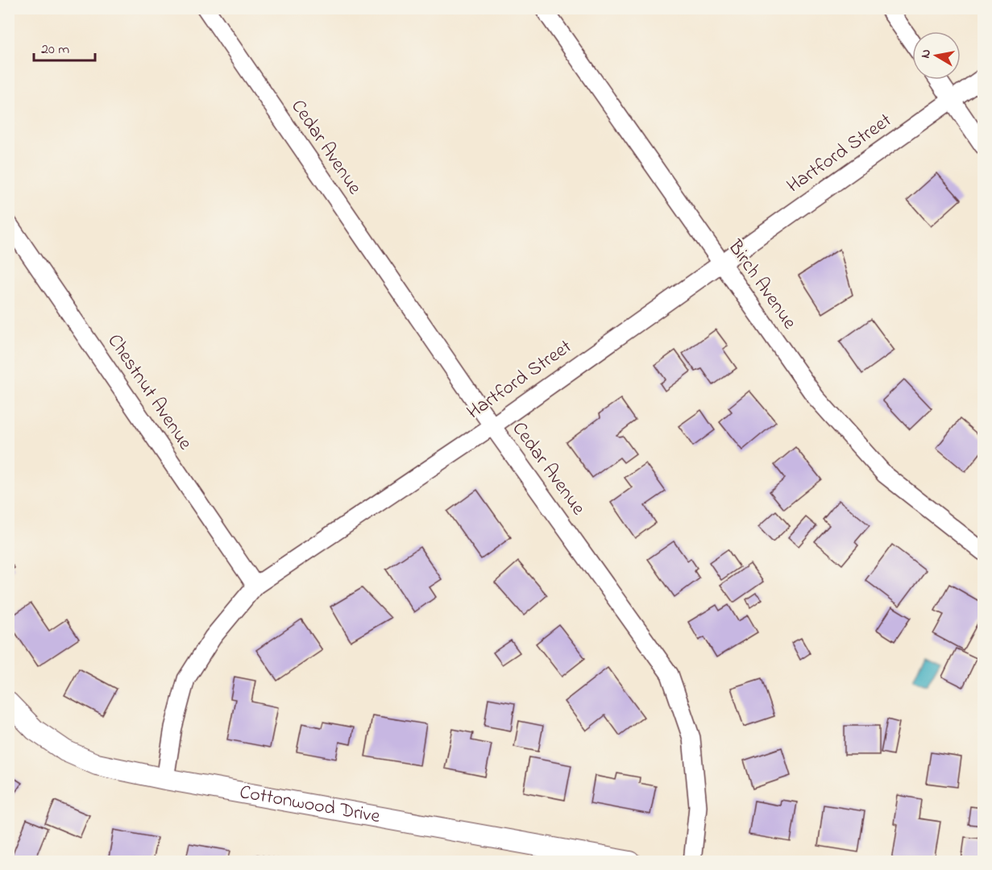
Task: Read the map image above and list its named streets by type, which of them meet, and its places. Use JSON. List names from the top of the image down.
{
  "streets": {
    "street": [
      "Cedar Avenue",
      "Hartford Street",
      "Birch Avenue",
      "Chestnut Avenue",
      "Cottonwood Drive"
    ]
  },
  "crossings": [
    ["Cedar Avenue", "Hartford Street"],
    ["Hartford Street", "Birch Avenue"],
    ["Hartford Street", "Chestnut Avenue"],
    ["Hartford Street", "Cottonwood Drive"]
  ],
  "scale_bar": "20 m",
  "north": "left"
}
